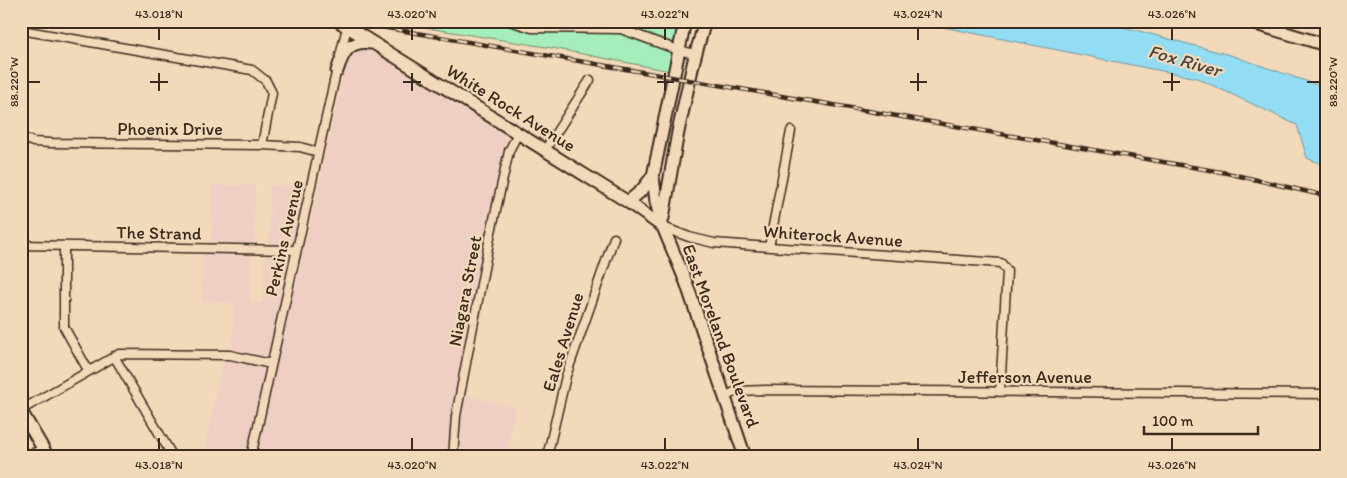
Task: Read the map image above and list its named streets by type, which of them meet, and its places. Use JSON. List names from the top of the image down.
{
  "streets": {
    "main road": ["White Rock Avenue", "East Moreland Boulevard"],
    "street": [
      "Phoenix Drive",
      "The Strand",
      "Whiterock Avenue",
      "Perkins Avenue",
      "Niagara Street",
      "Eales Avenue",
      "Jefferson Avenue"
    ]
  },
  "crossings": [
    ["White Rock Avenue", "Whiterock Avenue"],
    ["White Rock Avenue", "Perkins Avenue"],
    ["White Rock Avenue", "Niagara Street"],
    ["White Rock Avenue", "East Moreland Boulevard"],
    ["Phoenix Drive", "Perkins Avenue"],
    ["The Strand", "Perkins Avenue"],
    ["Whiterock Avenue", "East Moreland Boulevard"],
    ["Whiterock Avenue", "Jefferson Avenue"],
    ["East Moreland Boulevard", "Jefferson Avenue"]
  ],
  "water": ["Fox River"],
  "scale_bar": "100 m",
  "coordinates": [
    "43.018°N",
    "43.020°N",
    "43.022°N",
    "43.024°N",
    "43.026°N",
    "88.220°W"
  ]
}
